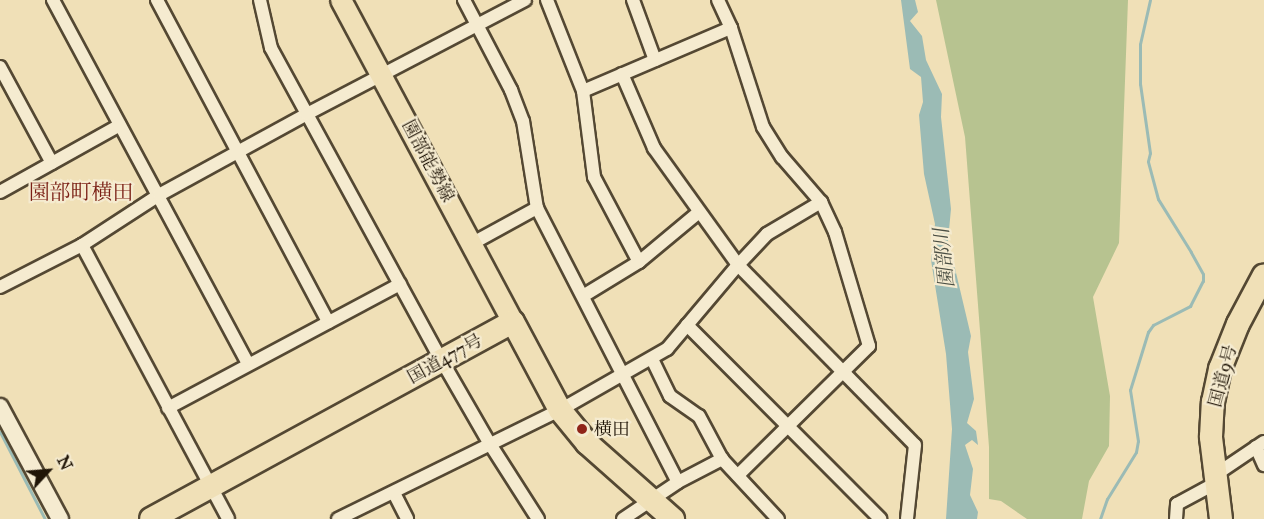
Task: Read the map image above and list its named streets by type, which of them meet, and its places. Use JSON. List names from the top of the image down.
{
  "streets": {
    "highway": ["国道477号", "国道9号"],
    "main road": ["園部能勢線"]
  },
  "crossings": [
    ["園部能勢線", "国道477号"]
  ],
  "districts": ["園部町横田"],
  "water": ["園部川"],
  "places": ["横田"],
  "north": "top right"
}
